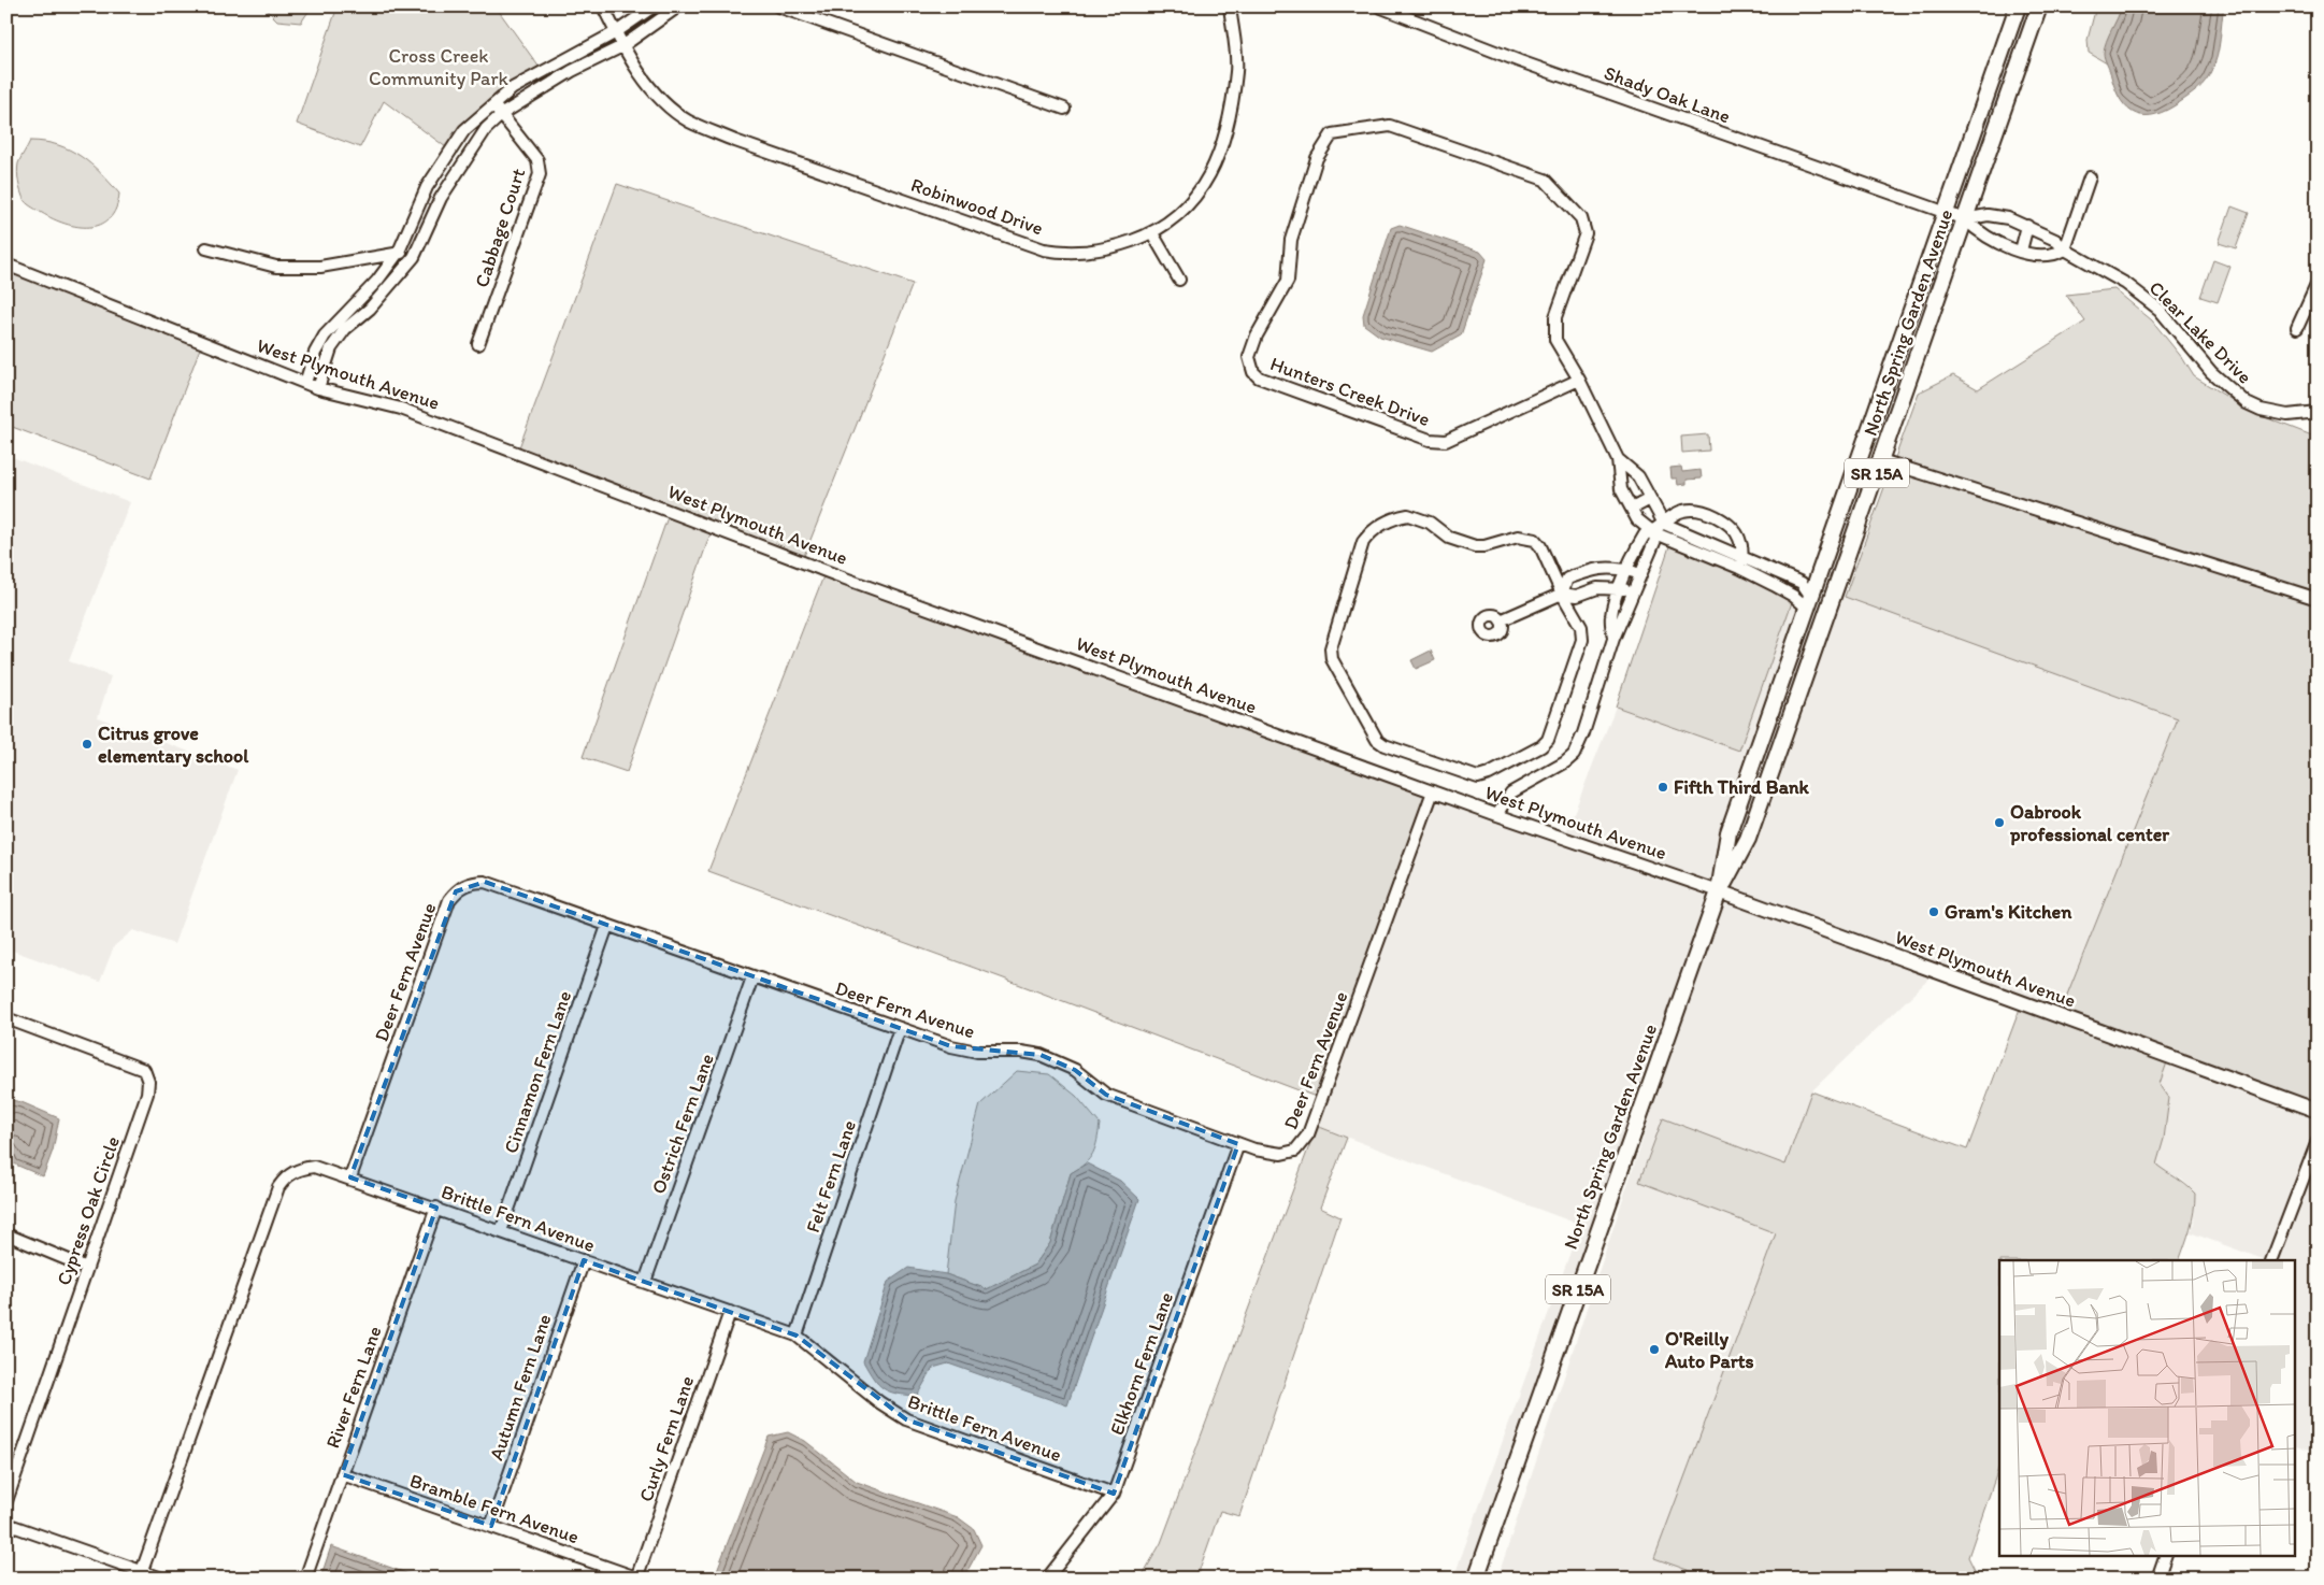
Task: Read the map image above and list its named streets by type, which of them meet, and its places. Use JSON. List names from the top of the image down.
{
  "streets": {
    "highway": ["North Spring Garden Avenue", "SR 15A"],
    "main road": ["West Plymouth Avenue"],
    "street": [
      "Shady Oak Lane",
      "Robinwood Drive",
      "Cabbage Court",
      "Clear Lake Drive",
      "Hunters Creek Drive",
      "Deer Fern Avenue",
      "Cinnamon Fern Lane",
      "Ostrich Fern Lane",
      "Felt Fern Lane",
      "Cypress Oak Circle",
      "Brittle Fern Avenue",
      "Elkhorn Fern Lane",
      "River Fern Lane",
      "Autumn Fern Lane",
      "Curly Fern Lane",
      "Bramble Fern Avenue"
    ]
  },
  "crossings": [
    ["Shady Oak Lane", "North Spring Garden Avenue"],
    ["Shady Oak Lane", "Clear Lake Drive"],
    ["North Spring Garden Avenue", "Clear Lake Drive"],
    ["North Spring Garden Avenue", "West Plymouth Avenue"],
    ["North Spring Garden Avenue", "Hunters Creek Drive"],
    ["West Plymouth Avenue", "Deer Fern Avenue"],
    ["Deer Fern Avenue", "Cinnamon Fern Lane"],
    ["Deer Fern Avenue", "Ostrich Fern Lane"],
    ["Deer Fern Avenue", "Felt Fern Lane"],
    ["Deer Fern Avenue", "Brittle Fern Avenue"],
    ["Deer Fern Avenue", "Elkhorn Fern Lane"],
    ["Cinnamon Fern Lane", "Brittle Fern Avenue"],
    ["Ostrich Fern Lane", "Brittle Fern Avenue"],
    ["Felt Fern Lane", "Brittle Fern Avenue"],
    ["Brittle Fern Avenue", "Elkhorn Fern Lane"],
    ["Brittle Fern Avenue", "River Fern Lane"],
    ["Brittle Fern Avenue", "Autumn Fern Lane"],
    ["Brittle Fern Avenue", "Curly Fern Lane"],
    ["River Fern Lane", "Bramble Fern Avenue"],
    ["Autumn Fern Lane", "Bramble Fern Avenue"],
    ["Curly Fern Lane", "Bramble Fern Avenue"]
  ],
  "parks": ["Cross Creek Community Park"],
  "places": [
    "Citrus grove elementary school",
    "Fifth Third Bank",
    "Oabrook professional center",
    "Gram's Kitchen",
    "O'Reilly Auto Parts"
  ]
}
